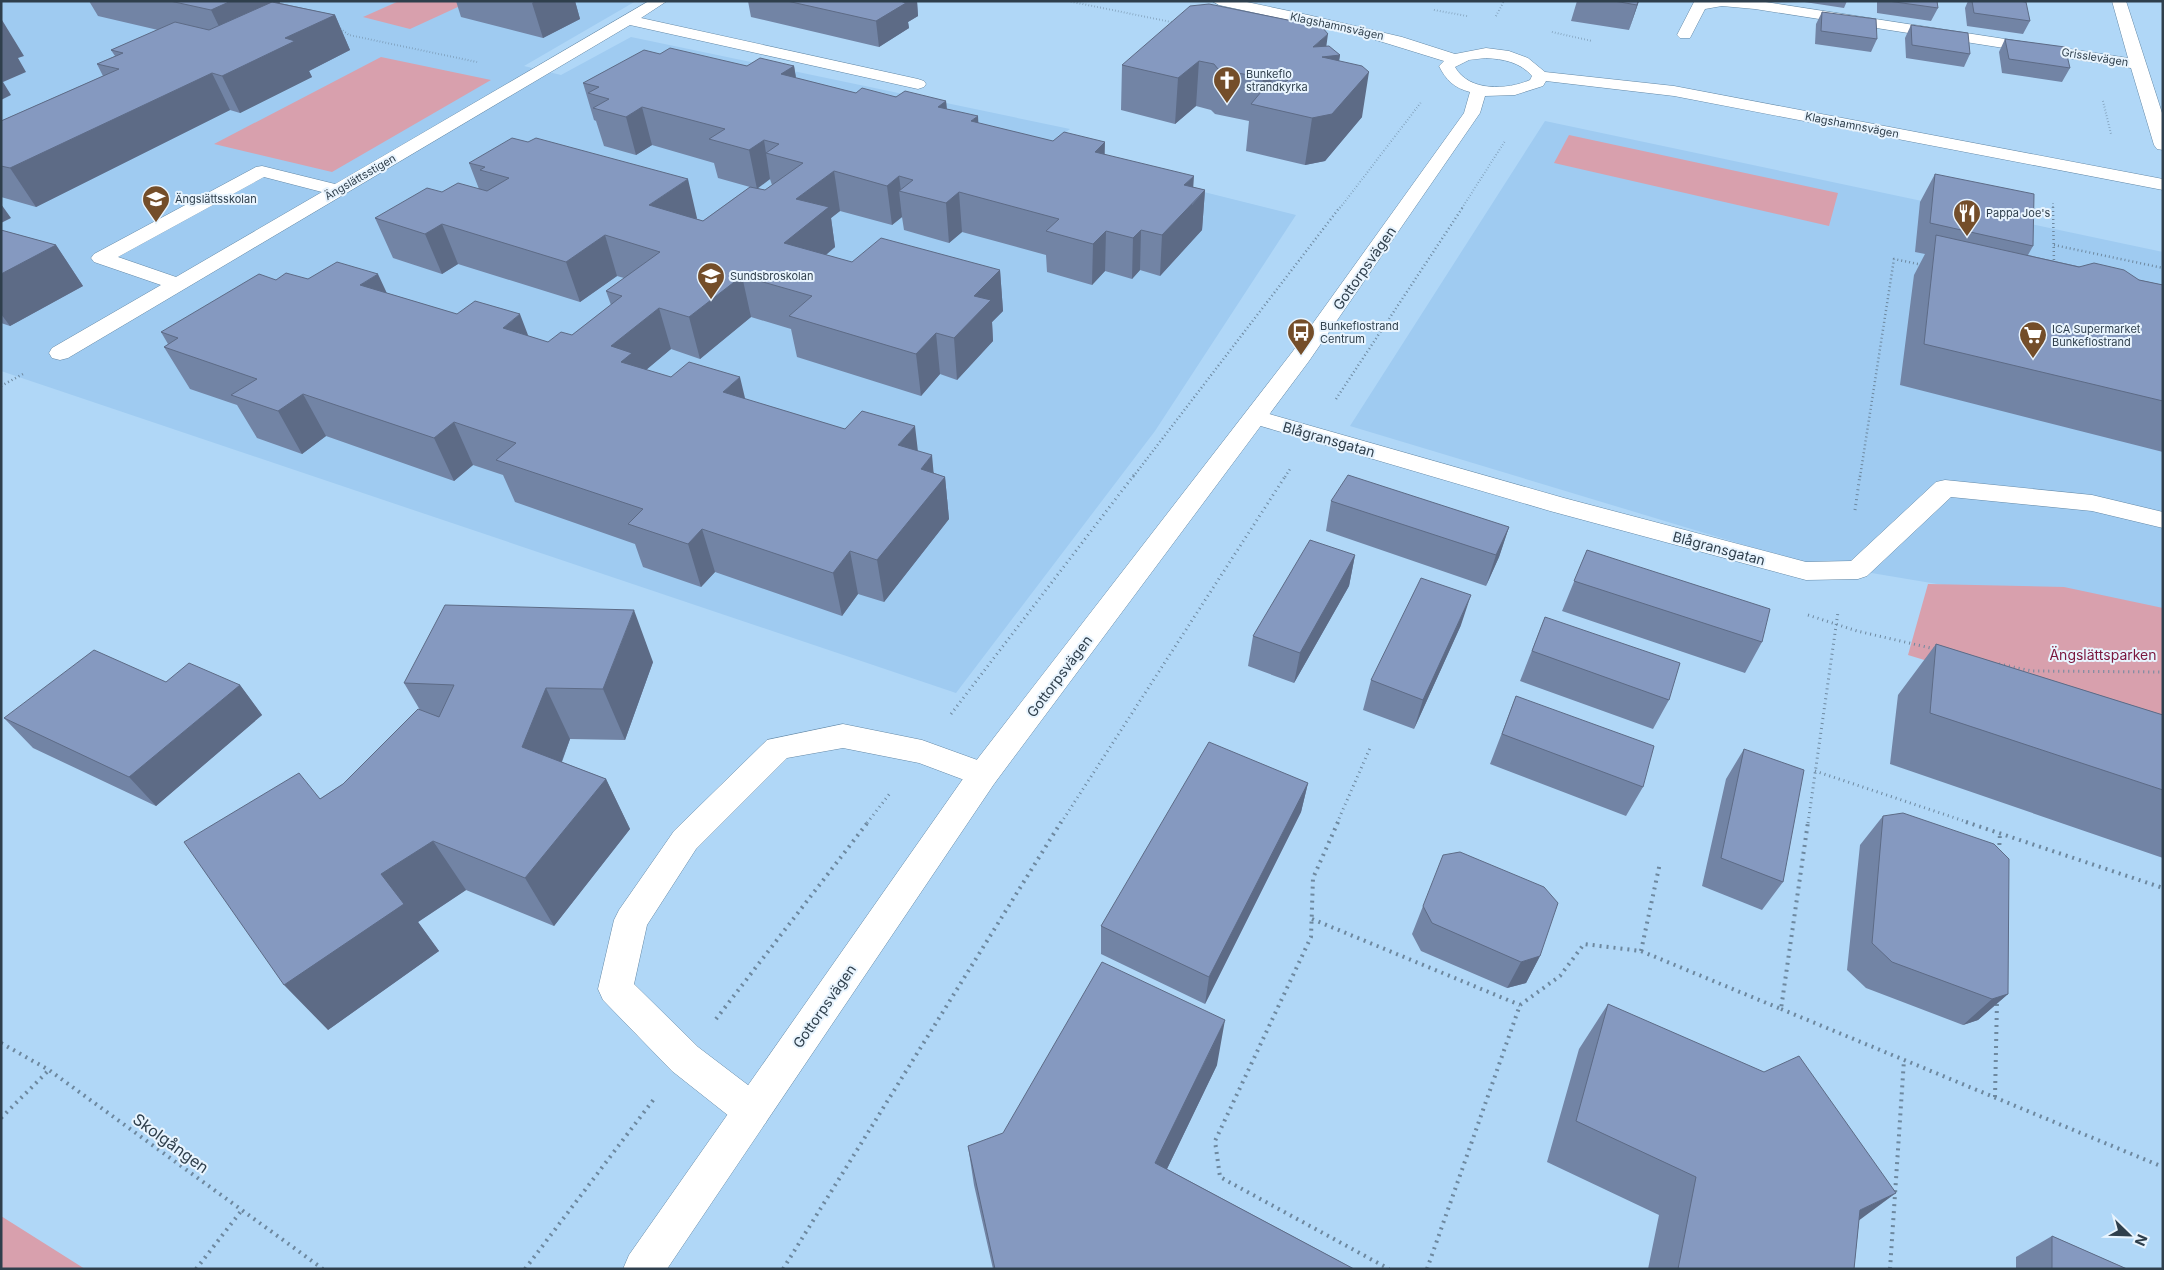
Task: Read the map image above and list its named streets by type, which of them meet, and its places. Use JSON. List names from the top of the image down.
{
  "streets": {
    "street": [
      "Klagshamnsvägen",
      "Grisslevägen",
      "Ängslättsstigen",
      "Gottorpsvägen",
      "Blågransgatan"
    ],
    "path": ["Skolgången"]
  },
  "crossings": [
    ["Gottorpsvägen", "Blågransgatan"]
  ],
  "parks": ["Ängslättsparken"],
  "places": {
    "church": ["Bunkeflo strandkyrka"],
    "school or university": ["Ängslättsskolan", "Sundsbroskolan"],
    "restaurant": ["Pappa Joe's"],
    "bus stop": ["Bunkeflostrand Centrum"],
    "supermarket": ["ICA Supermarket Bunkeflostrand"]
  },
  "north": "bottom right"
}
